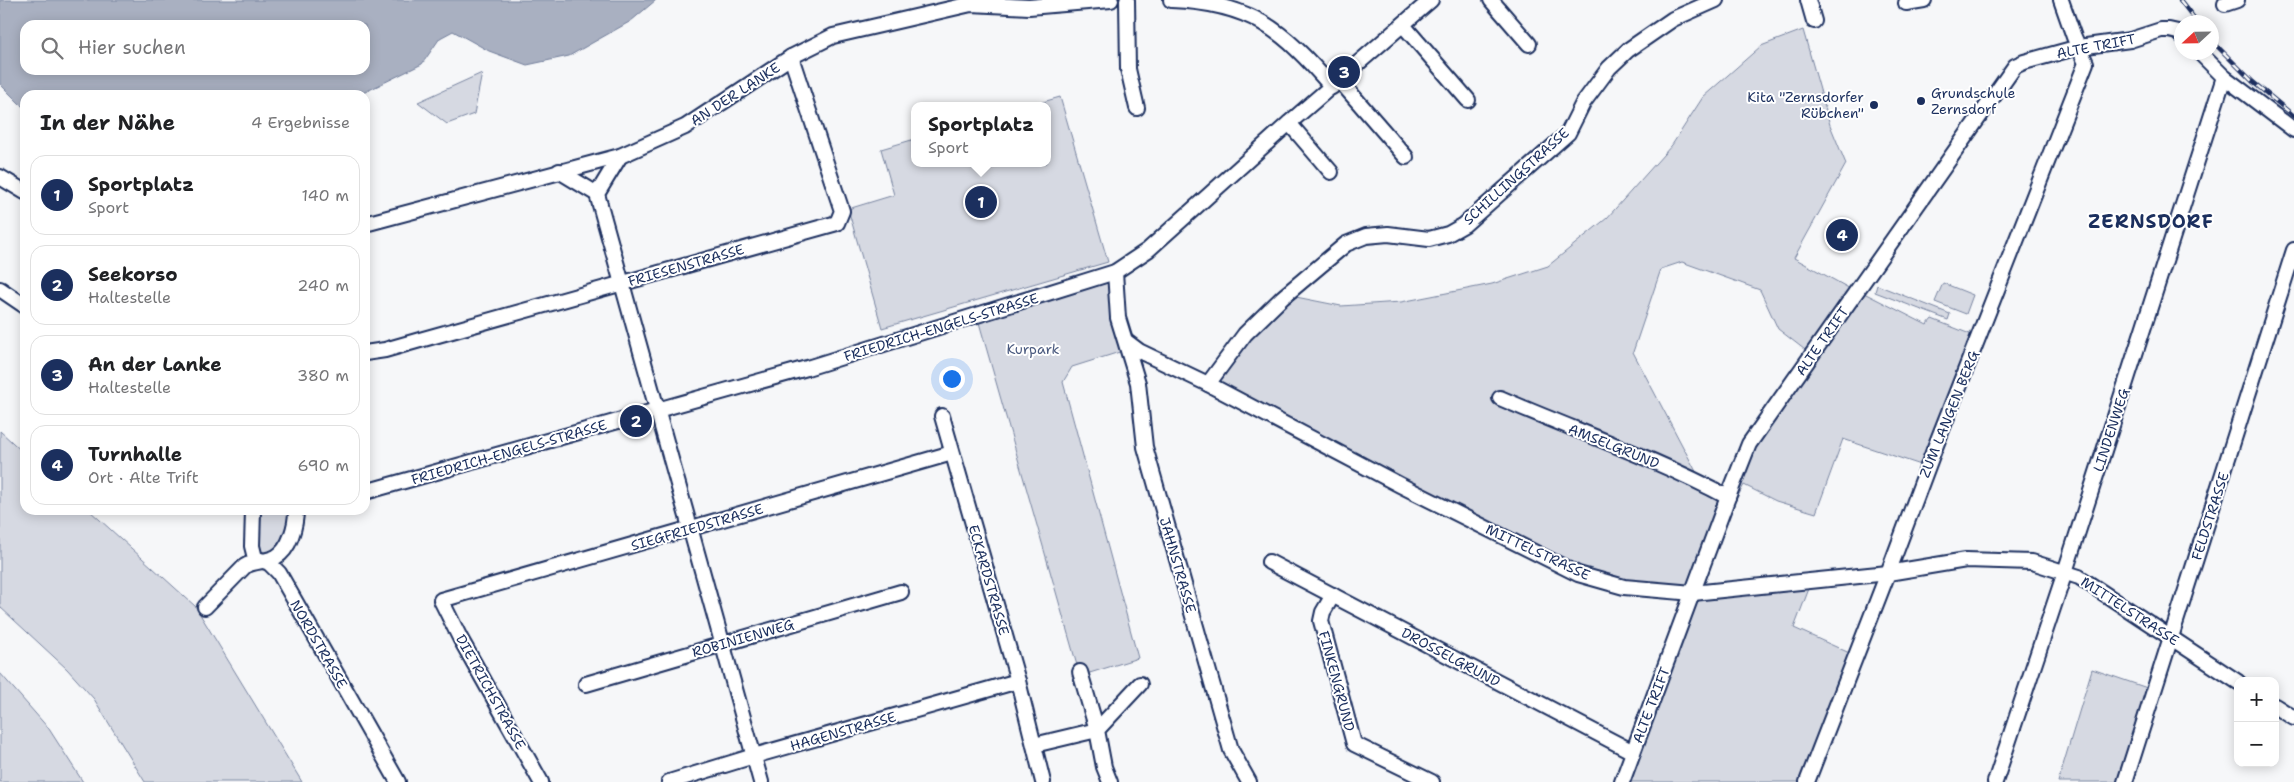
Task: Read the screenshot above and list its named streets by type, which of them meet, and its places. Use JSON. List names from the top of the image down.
{
  "streets": {
    "street": [
      "ALTE TRIFT",
      "AN DER LANKE",
      "SCHILLINGSTRASSE",
      "FRIESENSTRASSE",
      "FRIEDRICH-ENGELS-STRASSE",
      "ZUM LANGEN BERG",
      "LINDENWEG",
      "AMSELGRUND",
      "FELDSTRASSE",
      "SIEGFRIEDSTRASSE",
      "MITTELSTRASSE",
      "JAHNSTRASSE",
      "ECKARDSTRASSE",
      "ROBINIENWEG",
      "NORDSTRASSE",
      "DROSSELGRUND",
      "FINKENGRUND",
      "DIETRICHSTRASSE",
      "HAGENSTRASSE"
    ]
  },
  "crossings": [
    ["ALTE TRIFT", "ZUM LANGEN BERG"],
    ["ALTE TRIFT", "AMSELGRUND"],
    ["ALTE TRIFT", "MITTELSTRASSE"],
    ["ALTE TRIFT", "DROSSELGRUND"],
    ["AN DER LANKE", "FRIESENSTRASSE"],
    ["SCHILLINGSTRASSE", "MITTELSTRASSE"],
    ["ZUM LANGEN BERG", "MITTELSTRASSE"],
    ["LINDENWEG", "MITTELSTRASSE"],
    ["FELDSTRASSE", "MITTELSTRASSE"],
    ["SIEGFRIEDSTRASSE", "ECKARDSTRASSE"],
    ["SIEGFRIEDSTRASSE", "DIETRICHSTRASSE"],
    ["MITTELSTRASSE", "JAHNSTRASSE"],
    ["ECKARDSTRASSE", "HAGENSTRASSE"],
    ["DROSSELGRUND", "FINKENGRUND"]
  ],
  "districts": ["ZERNSDORF"],
  "parks": ["Kurpark"],
  "places": ["Grundschule Zernsdorf", "Kita \"Zernsdorfer Rübchen\""],
  "north": "left",
  "page": {
    "search": "Hier suchen",
    "pins": [
      "3",
      "1",
      "4",
      "2"
    ],
    "heading": ["In der Nähe", "4 Ergebnisse"],
    "popup": ["Sportplatz", "Sport"],
    "list": [
      {
        "mark": "1",
        "name": "Sportplatz",
        "note": "Sport",
        "value": "140 m"
      },
      {
        "mark": "2",
        "name": "Seekorso",
        "note": "Haltestelle",
        "value": "240 m"
      },
      {
        "mark": "3",
        "name": "An der Lanke",
        "note": "Haltestelle",
        "value": "380 m"
      },
      {
        "mark": "4",
        "name": "Turnhalle",
        "note": "Ort · Alte Trift",
        "value": "690 m"
      }
    ],
    "map_buttons": ["+", "−"]
  }
}
